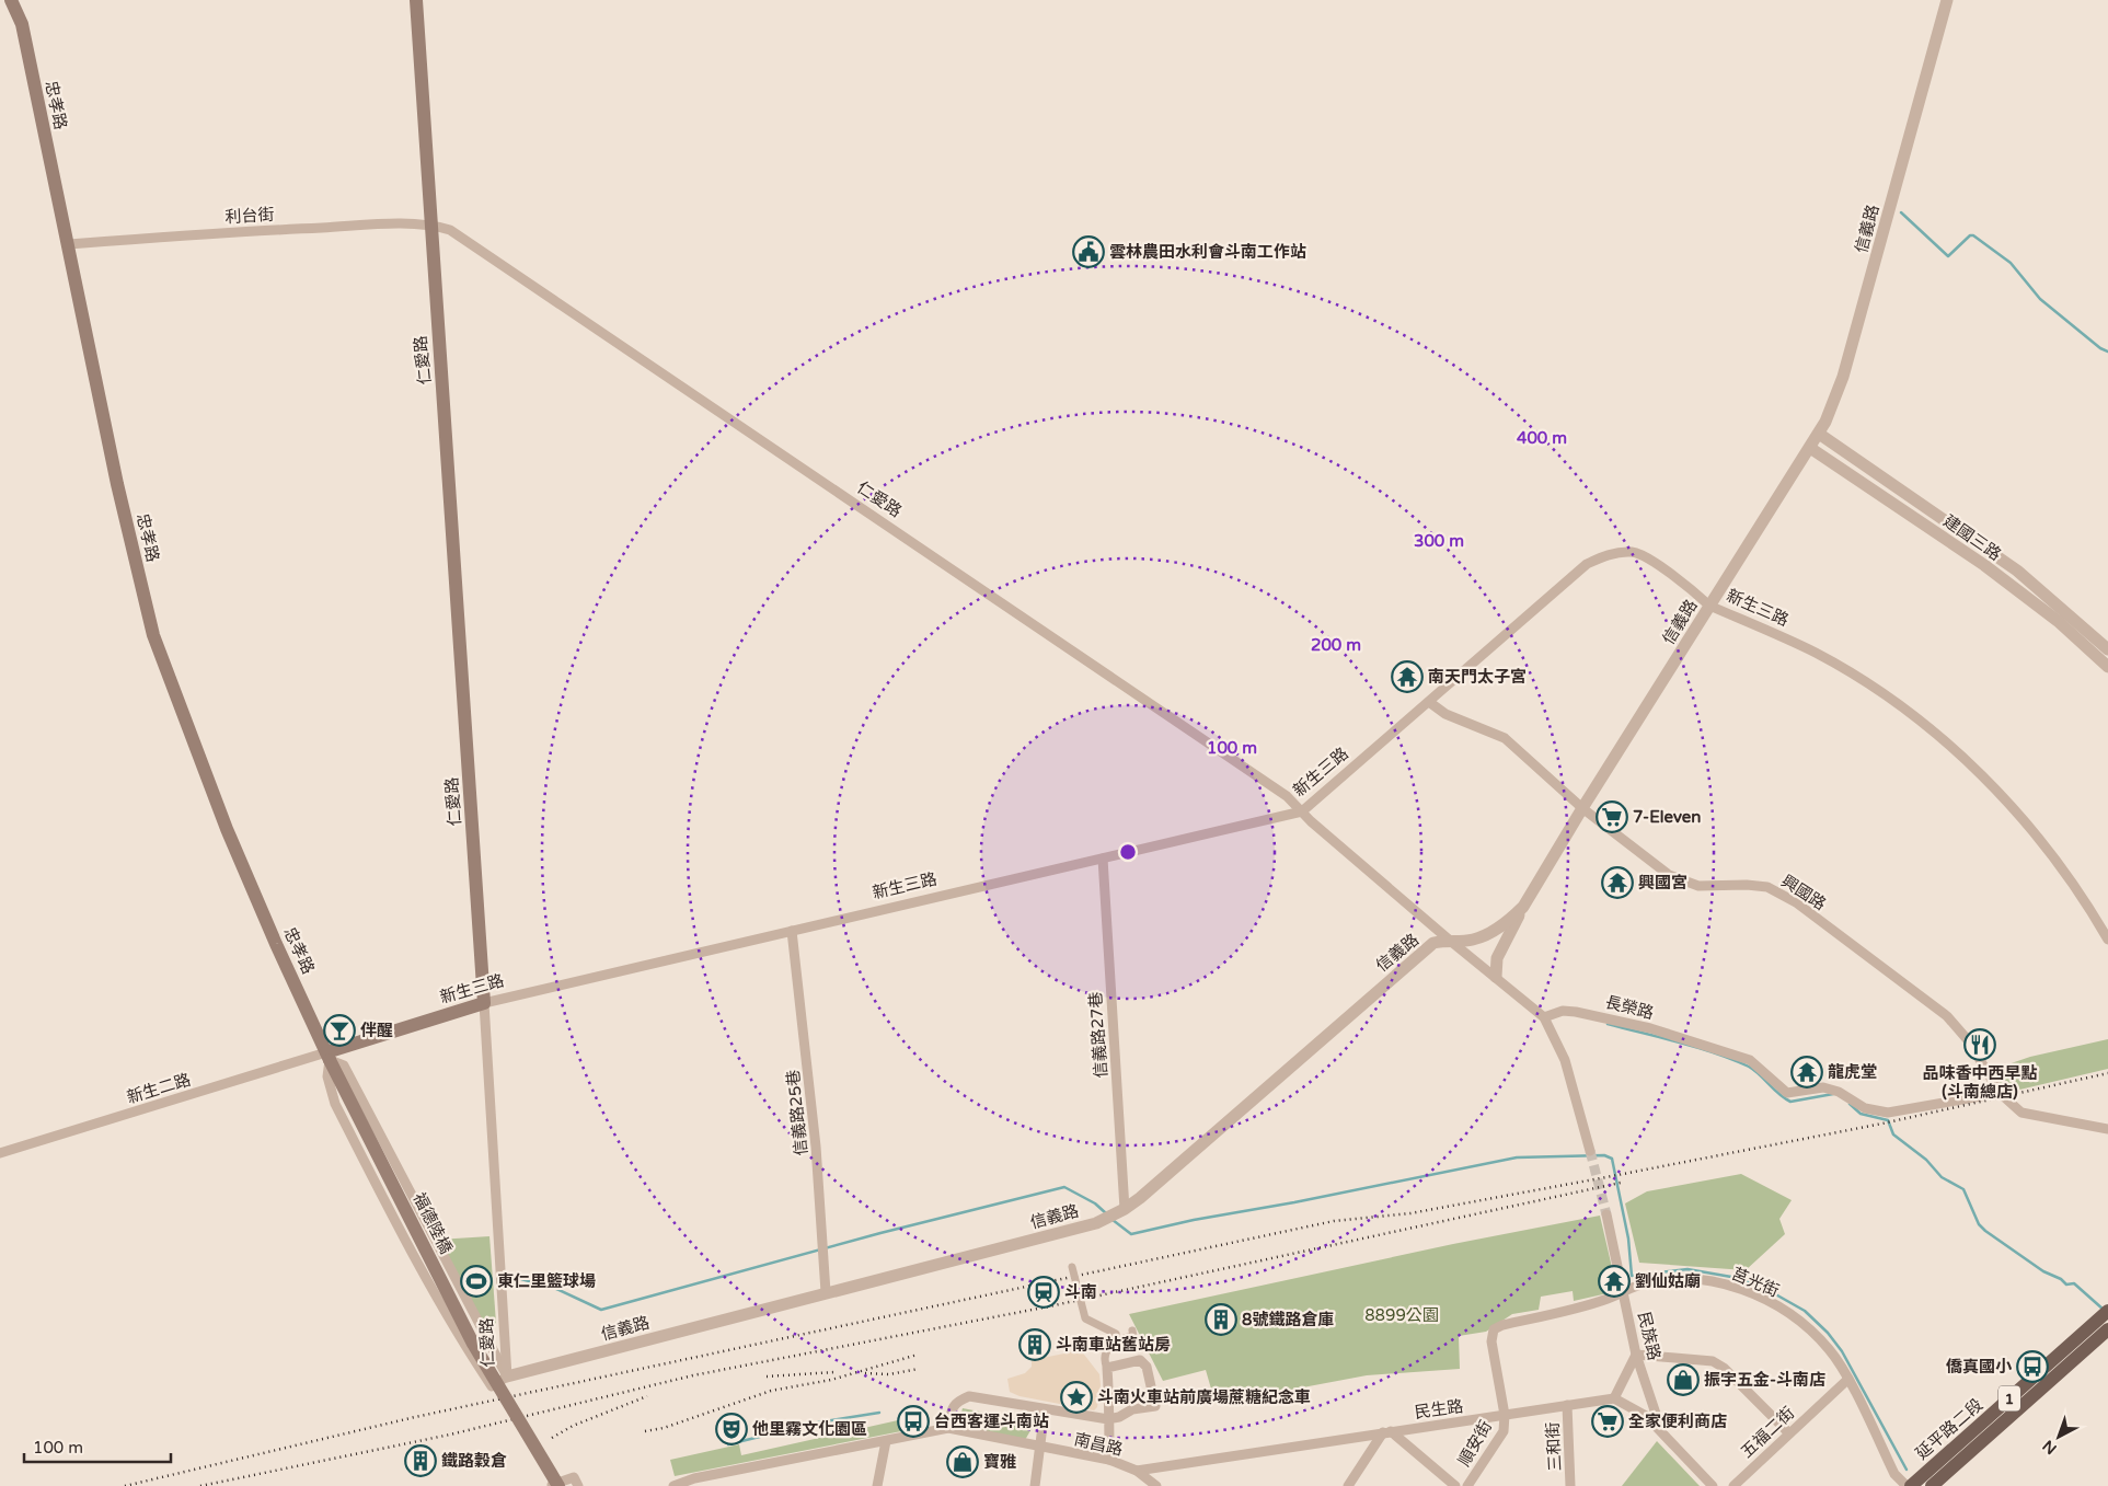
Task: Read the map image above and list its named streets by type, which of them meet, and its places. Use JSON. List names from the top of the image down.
{
  "streets": {
    "main road": [
      "忠孝路",
      "仁愛路",
      "新生三路",
      "福德陸橋",
      "1",
      "延平路二段"
    ],
    "street": [
      "利台街",
      "信義路",
      "建國三路",
      "興國路",
      "長榮路",
      "信義路27巷",
      "新生二路",
      "信義路25巷",
      "莒光街",
      "民族路",
      "民生路",
      "五福二街",
      "順安街",
      "南昌路",
      "三和街"
    ]
  },
  "crossings": [
    ["忠孝路", "利台街"],
    ["忠孝路", "信義路"],
    ["忠孝路", "仁愛路"],
    ["忠孝路", "新生三路"],
    ["忠孝路", "新生二路"],
    ["忠孝路", "福德陸橋"],
    ["利台街", "仁愛路"],
    ["信義路", "仁愛路"],
    ["信義路", "建國三路"],
    ["信義路", "新生三路"],
    ["信義路", "興國路"],
    ["信義路", "信義路27巷"],
    ["信義路", "信義路25巷"],
    ["仁愛路", "新生三路"],
    ["新生三路", "興國路"],
    ["新生三路", "信義路27巷"],
    ["新生三路", "新生二路"],
    ["新生三路", "信義路25巷"],
    ["新生三路", "福德陸橋"],
    ["興國路", "長榮路"],
    ["新生二路", "福德陸橋"],
    ["莒光街", "民族路"],
    ["莒光街", "民生路"],
    ["莒光街", "延平路二段"],
    ["莒光街", "五福二街"],
    ["莒光街", "順安街"],
    ["民生路", "順安街"],
    ["民生路", "南昌路"],
    ["民生路", "三和街"]
  ],
  "parks": ["8899公園"],
  "places": {
    "public building": ["雲林農田水利會斗南工作站"],
    "temple": [
      "南天門太子宮",
      "興國宮",
      "龍虎堂",
      "劉仙姑廟"
    ],
    "supermarket": ["7-Eleven", "全家便利商店"],
    "bar": ["伴醒"],
    "restaurant": ["品味香中西早點 (斗南總店)"],
    "sports": ["東仁里籃球場"],
    "station": ["斗南"],
    "building": ["8號鐵路倉庫", "斗南車站舊站房", "鐵路穀倉"],
    "bus stop": ["僑真國小", "台西客運斗南站"],
    "shop": ["振宇五金-斗南店", "寶雅"],
    "place": ["斗南火車站前廣場蔗糖紀念車"],
    "theatre": ["他里霧文化園區"]
  },
  "scale_bar": "100 m",
  "north": "bottom left",
  "rings": [
    "400 m",
    "300 m",
    "200 m",
    "100 m"
  ]
}
